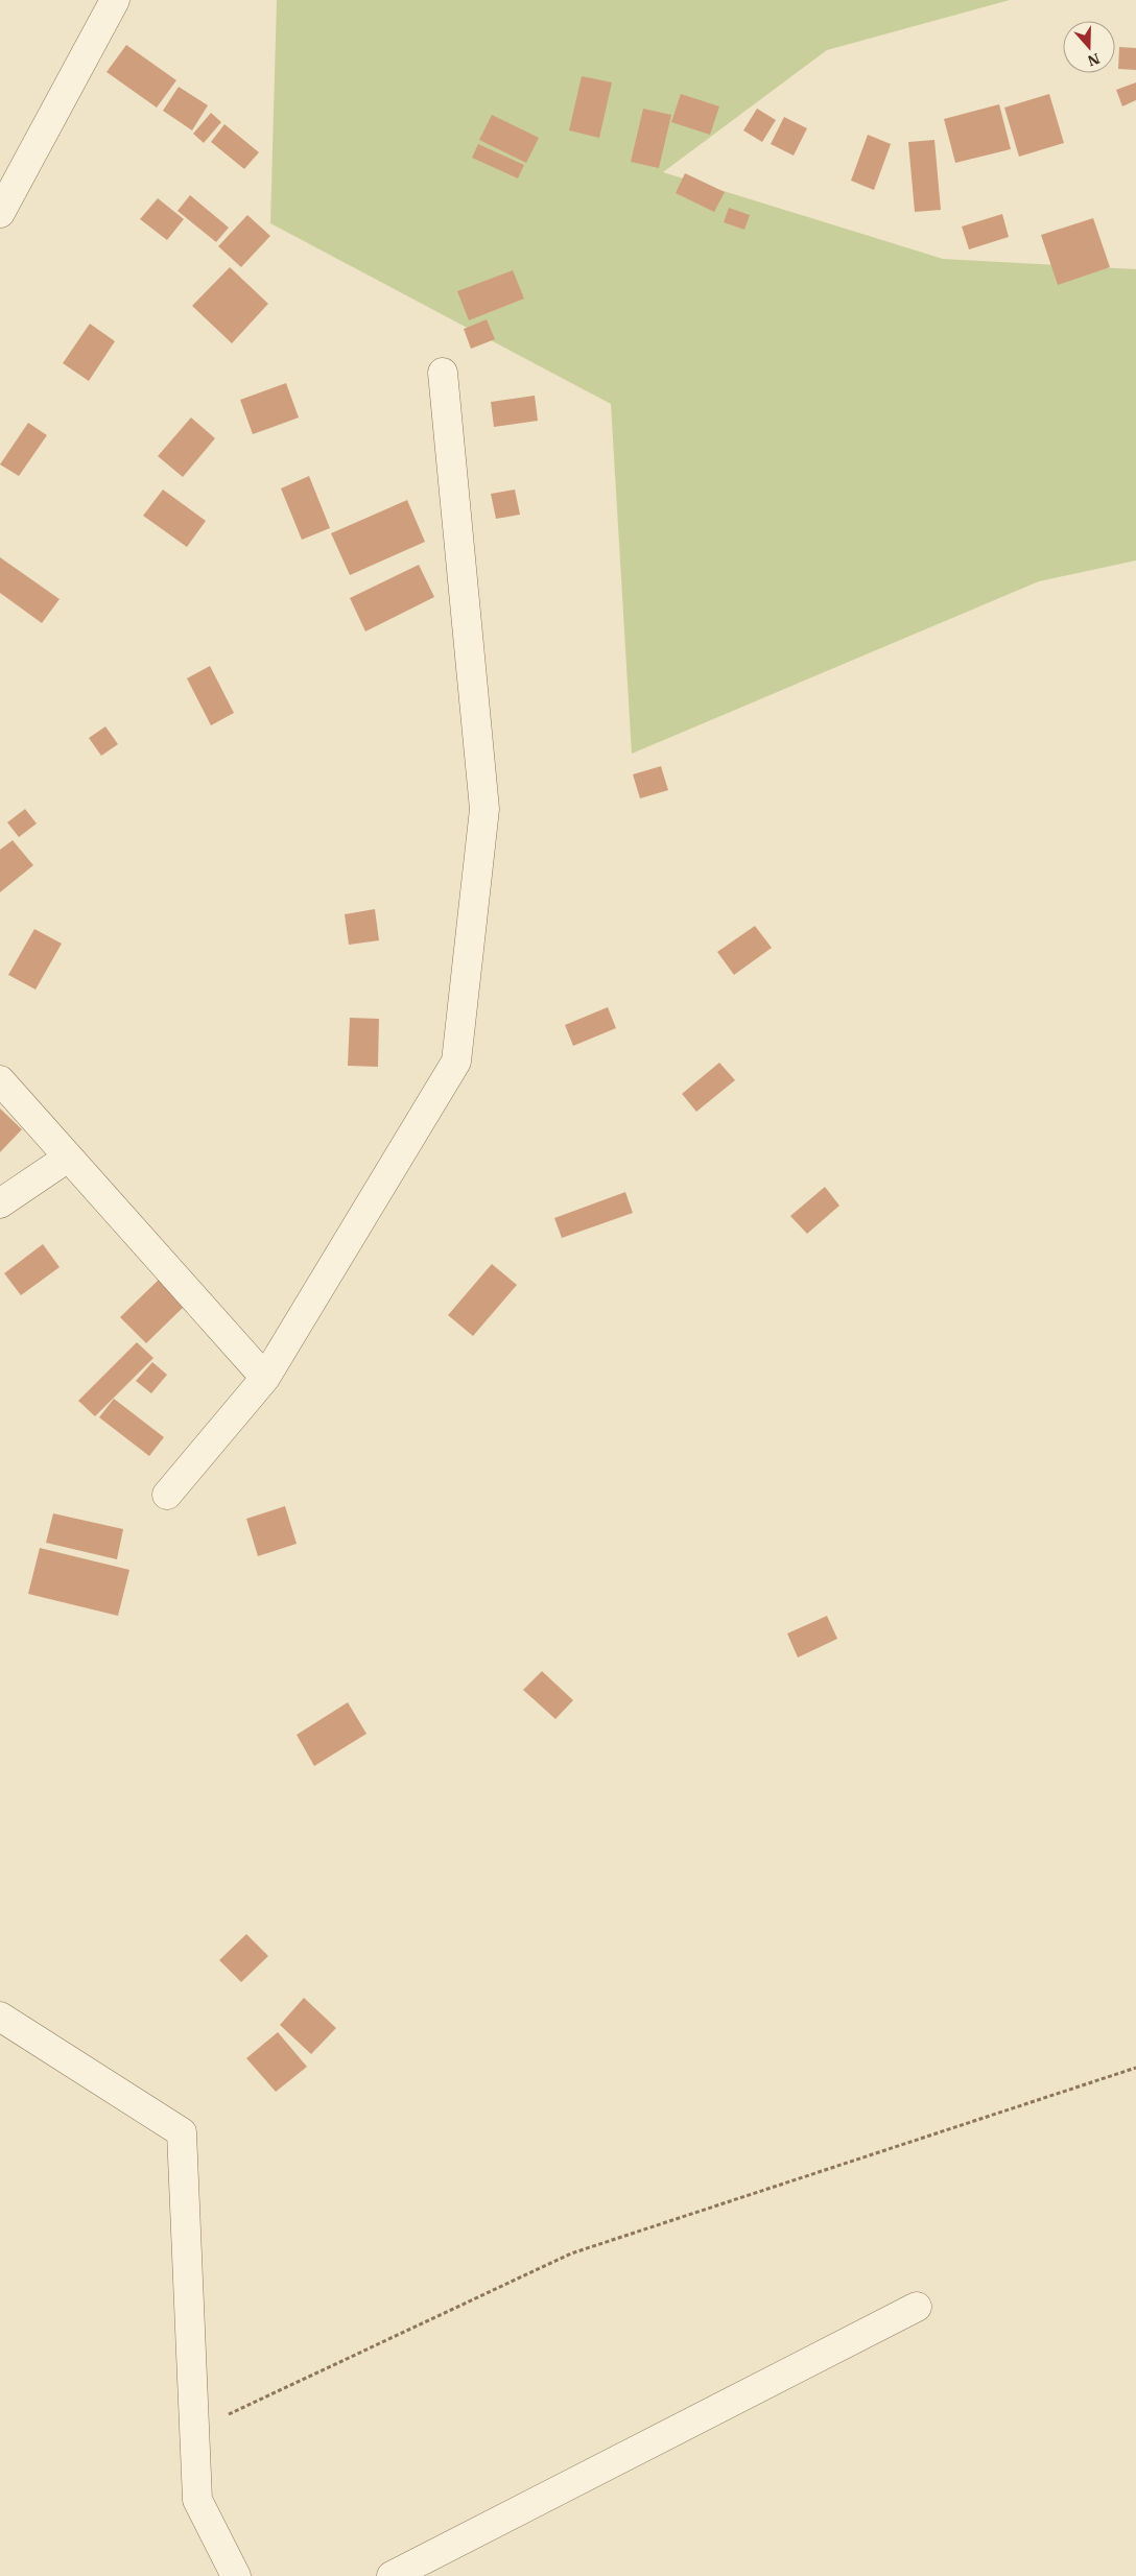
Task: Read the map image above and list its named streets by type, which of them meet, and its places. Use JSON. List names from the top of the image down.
{
  "north": "bottom"
}
